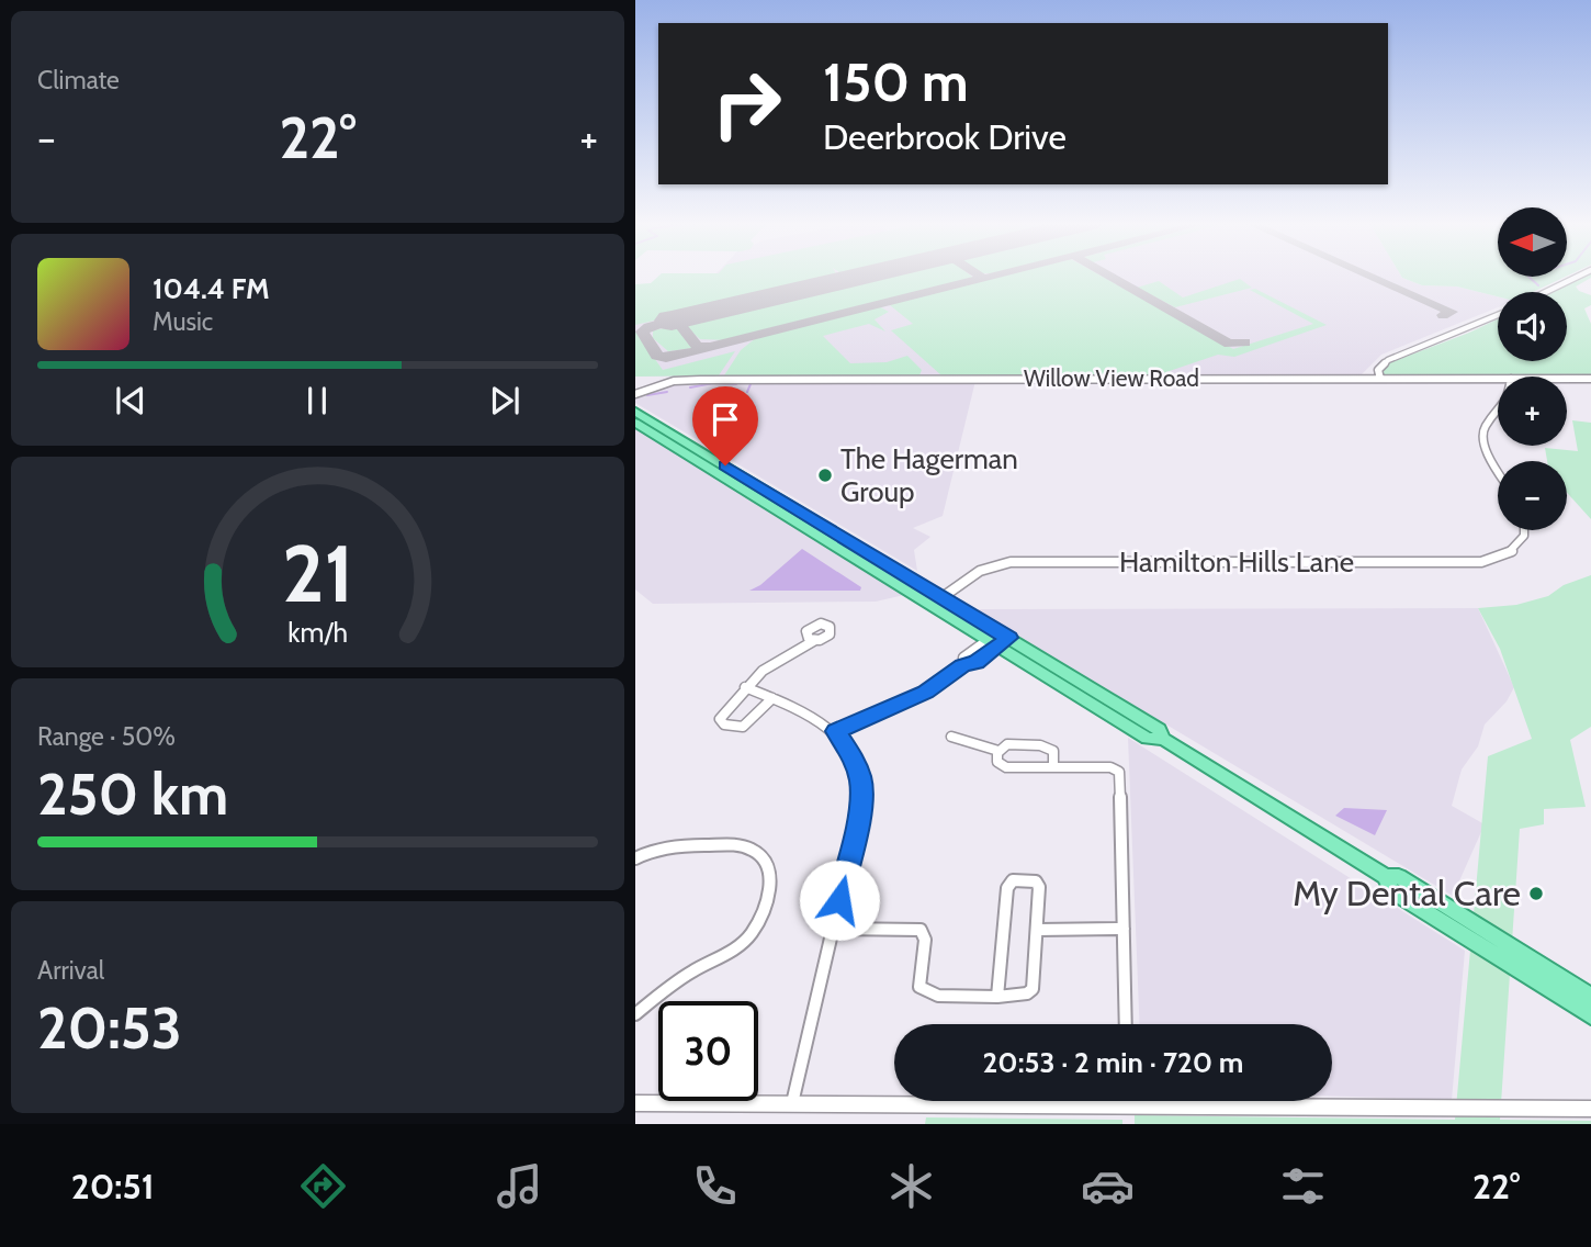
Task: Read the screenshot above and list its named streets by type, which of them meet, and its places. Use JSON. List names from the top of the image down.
{
  "streets": {
    "street": ["Willow View Road", "Hamilton Hills Lane"]
  },
  "places": ["The Hagerman Group", "My Dental Care"],
  "north": "left",
  "page": {
    "tile": [
      "Climate",
      ["Range · 50%", "250 km"],
      ["Arrival", "20:53"]
    ],
    "turn": ["150 m", "Deerbrook Drive"],
    "heat": ["−", "22°", "+"],
    "map_buttons": ["+", "−"],
    "song": ["104.4 FM", "Music"],
    "limit": "30",
    "trip": "20:53 · 2 min · 720 m",
    "tabs": ["20:51", "22°"],
    "gauge": ["21", "km/h"]
  }
}
